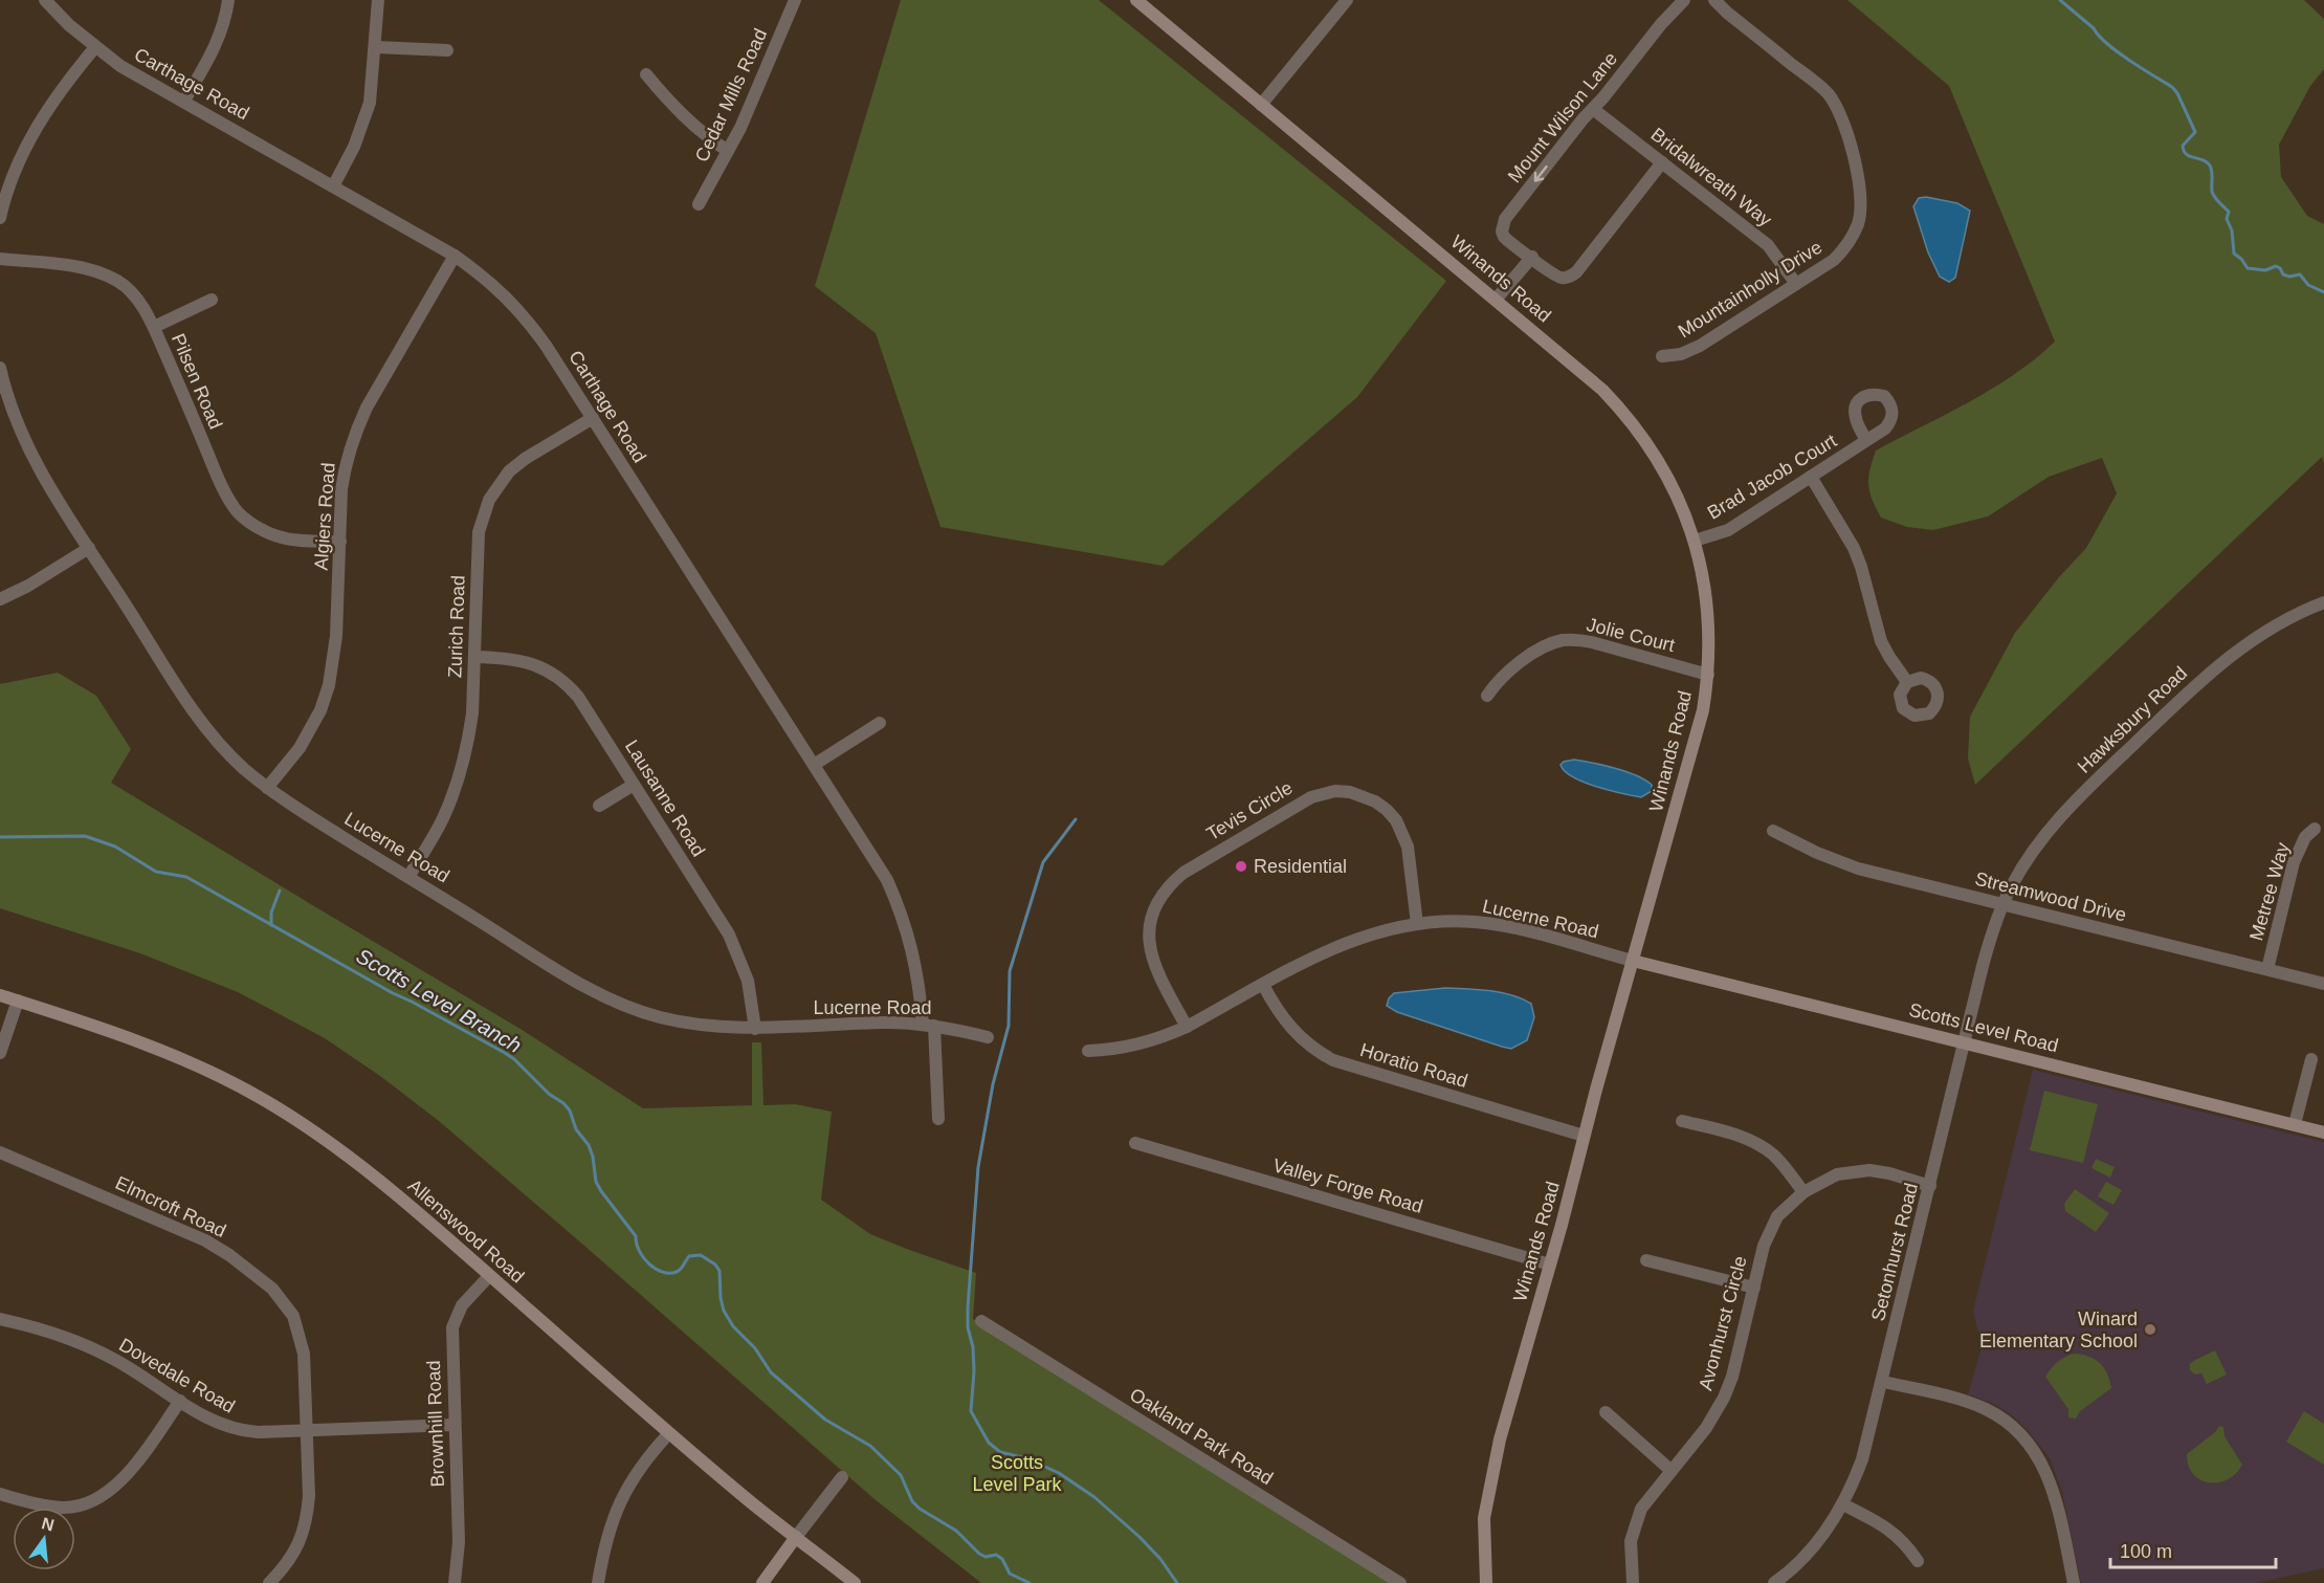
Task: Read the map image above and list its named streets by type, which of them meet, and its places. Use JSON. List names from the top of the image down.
{
  "streets": {
    "street": [
      "Carthage Road",
      "Cedar Mills Road",
      "Mount Wilson Lane",
      "Bridalwreath Way",
      "Winands Road",
      "Mountainholly Drive",
      "Pilsen Road",
      "Brad Jacob Court",
      "Algiers Road",
      "Zurich Road",
      "Jolie Court",
      "Hawksbury Road",
      "Lausanne Road",
      "Tevis Circle",
      "Lucerne Road",
      "Metree Way",
      "Streamwood Drive",
      "Scotts Level Road",
      "Horatio Road",
      "Valley Forge Road",
      "Elmcroft Road",
      "Allenswood Road",
      "Setonhurst Road",
      "Avonhurst Circle",
      "Dovedale Road",
      "Brownhill Road",
      "Oakland Park Road"
    ]
  },
  "crossings": [
    ["Carthage Road", "Algiers Road"],
    ["Carthage Road", "Zurich Road"],
    ["Carthage Road", "Lucerne Road"],
    ["Mount Wilson Lane", "Bridalwreath Way"],
    ["Bridalwreath Way", "Mountainholly Drive"],
    ["Winands Road", "Brad Jacob Court"],
    ["Winands Road", "Jolie Court"],
    ["Winands Road", "Lucerne Road"],
    ["Winands Road", "Scotts Level Road"],
    ["Winands Road", "Horatio Road"],
    ["Winands Road", "Valley Forge Road"],
    ["Pilsen Road", "Algiers Road"],
    ["Algiers Road", "Lucerne Road"],
    ["Zurich Road", "Lausanne Road"],
    ["Zurich Road", "Lucerne Road"],
    ["Hawksbury Road", "Streamwood Drive"],
    ["Hawksbury Road", "Setonhurst Road"],
    ["Lausanne Road", "Lucerne Road"],
    ["Tevis Circle", "Lucerne Road"],
    ["Lucerne Road", "Scotts Level Road"],
    ["Lucerne Road", "Horatio Road"],
    ["Metree Way", "Streamwood Drive"],
    ["Streamwood Drive", "Setonhurst Road"],
    ["Scotts Level Road", "Setonhurst Road"],
    ["Elmcroft Road", "Dovedale Road"],
    ["Allenswood Road", "Brownhill Road"],
    ["Setonhurst Road", "Avonhurst Circle"],
    ["Dovedale Road", "Brownhill Road"]
  ],
  "one_way": ["Mount Wilson Lane"],
  "water": ["Scotts Level Branch"],
  "parks": ["Scotts Level Park"],
  "places": ["Residential", "Winard Elementary School"],
  "scale_bar": "100 m",
  "north": "top"
}
